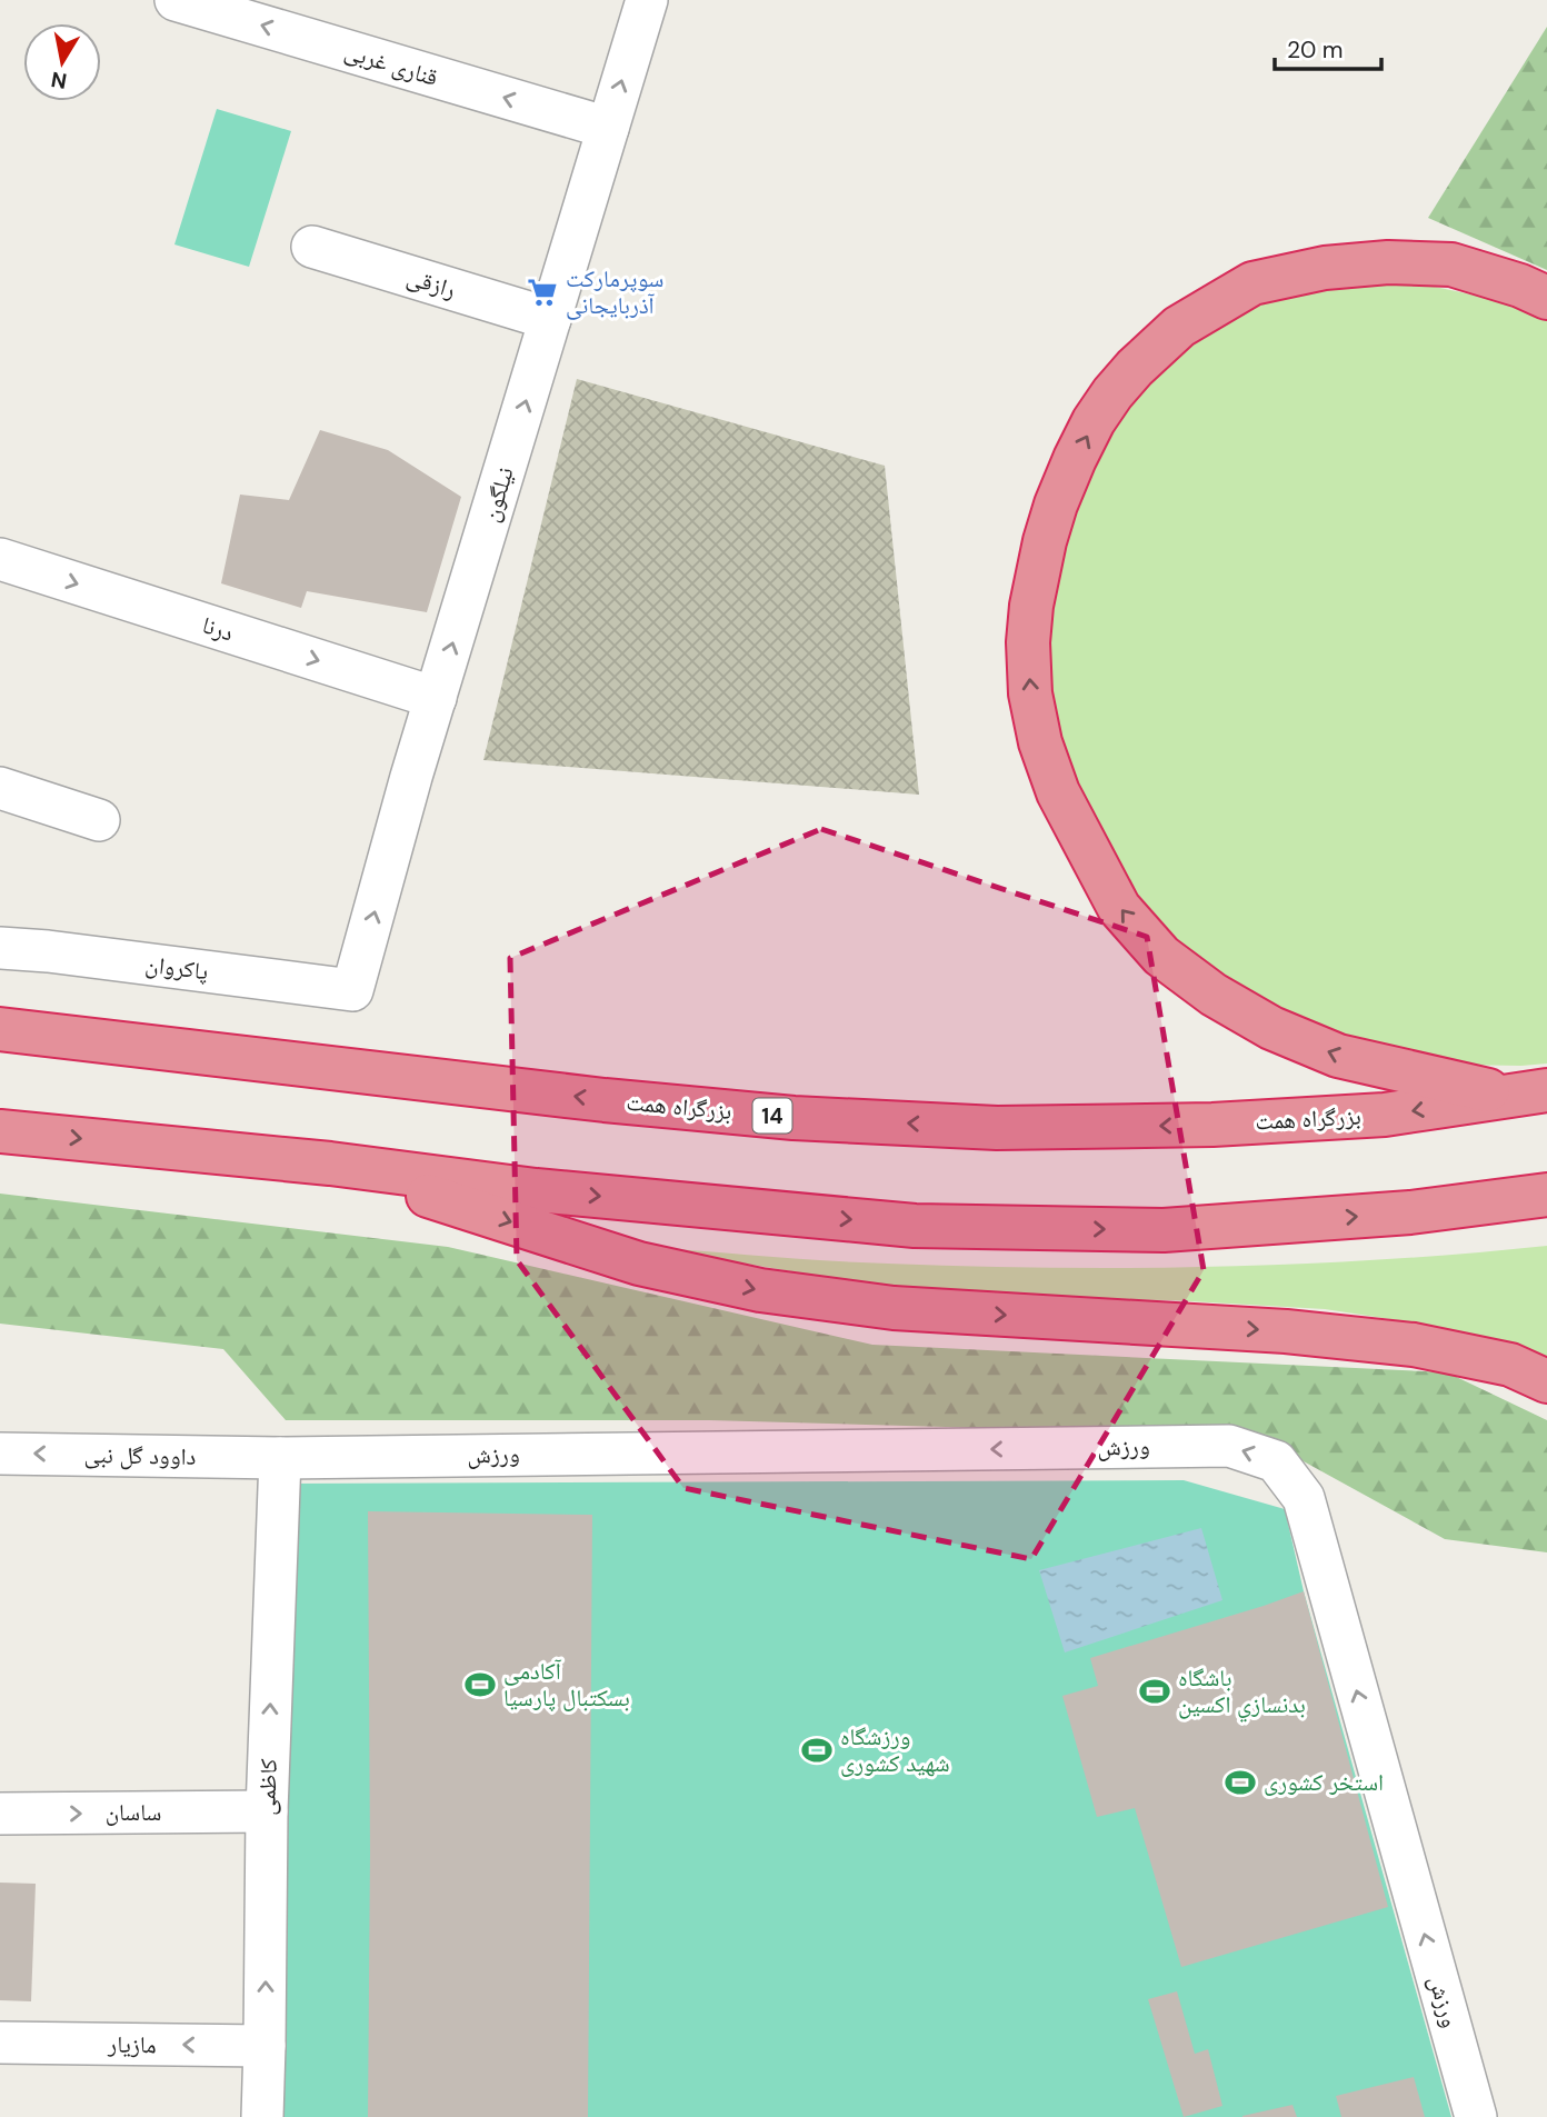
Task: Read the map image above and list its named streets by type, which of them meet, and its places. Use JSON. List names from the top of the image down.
{
  "streets": {
    "highway": ["بزرگراه همت", "14"],
    "street": [
      "قناری غربی",
      "رازقی",
      "نیلگون",
      "درنا",
      "پاکروان",
      "ورزش",
      "داوود گل نبی",
      "کاظمی",
      "ساسان",
      "مازیار"
    ]
  },
  "crossings": [
    ["قناری غربی", "نیلگون"],
    ["رازقی", "نیلگون"],
    ["نیلگون", "درنا"],
    ["نیلگون", "پاکروان"],
    ["ورزش", "داوود گل نبی"],
    ["ورزش", "کاظمی"],
    ["داوود گل نبی", "کاظمی"],
    ["کاظمی", "ساسان"],
    ["کاظمی", "مازیار"]
  ],
  "one_way": [
    "قناری غربی",
    "نیلگون",
    "درنا",
    "ورزش",
    "داوود گل نبی",
    "کاظمی",
    "ساسان",
    "مازیار"
  ],
  "places": {
    "supermarket": ["سوپرمارکت آذربایجانی"],
    "sports": [
      "آکادمی بسکتبال پارسیا",
      "باشگاه بدنسازي اكسين",
      "ورزشگاه شهید کشوری",
      "استخر کشوری"
    ]
  },
  "scale_bar": "20 m",
  "north": "bottom"
}
